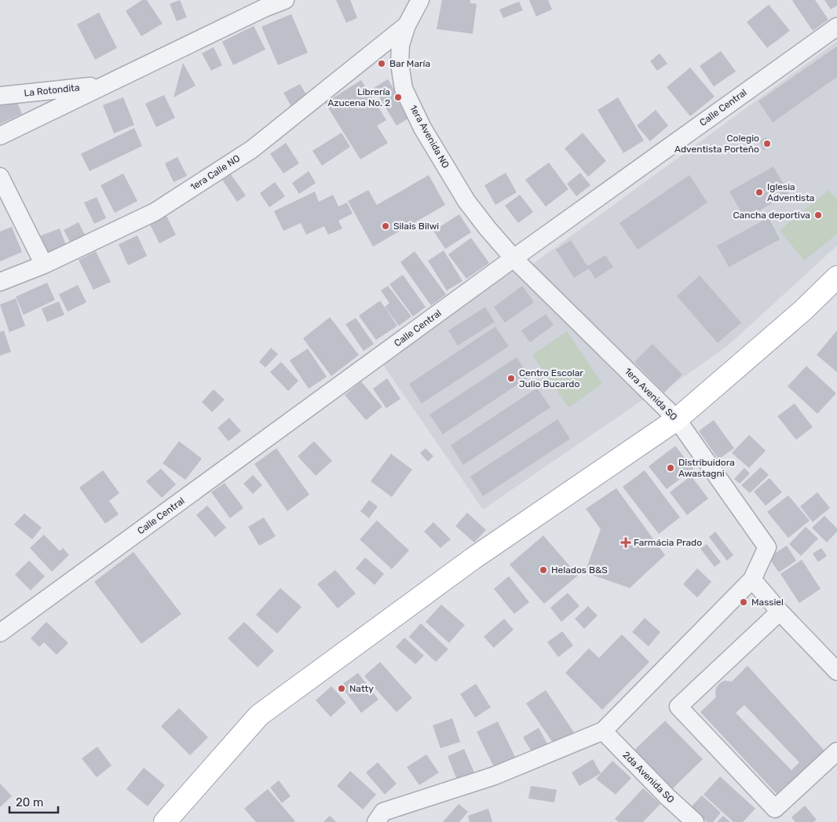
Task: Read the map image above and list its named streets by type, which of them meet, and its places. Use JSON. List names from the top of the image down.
{
  "streets": {
    "street": [
      "La Rotondita",
      "Calle Central",
      "1era Avenida NO",
      "1era Calle NO",
      "1era Avenida SO",
      "2da Avenida SO"
    ]
  },
  "crossings": [
    ["Calle Central", "1era Avenida NO"],
    ["Calle Central", "1era Avenida SO"],
    ["1era Avenida NO", "1era Calle NO"],
    ["1era Avenida NO", "1era Avenida SO"]
  ],
  "places": {
    "other": [
      "Bar María",
      "Librería Azucena No. 2",
      "Colegio Adventista Porteño",
      "Iglesia Adventista",
      "Cancha deportiva",
      "Silais Bilwi",
      "Centro Escolar Julio Bucardo",
      "Distribuidora Awastagni",
      "Helados B&S",
      "Massiel",
      "Natty"
    ],
    "health": ["Farmácia Prado"]
  },
  "scale_bar": "20 m"
}
